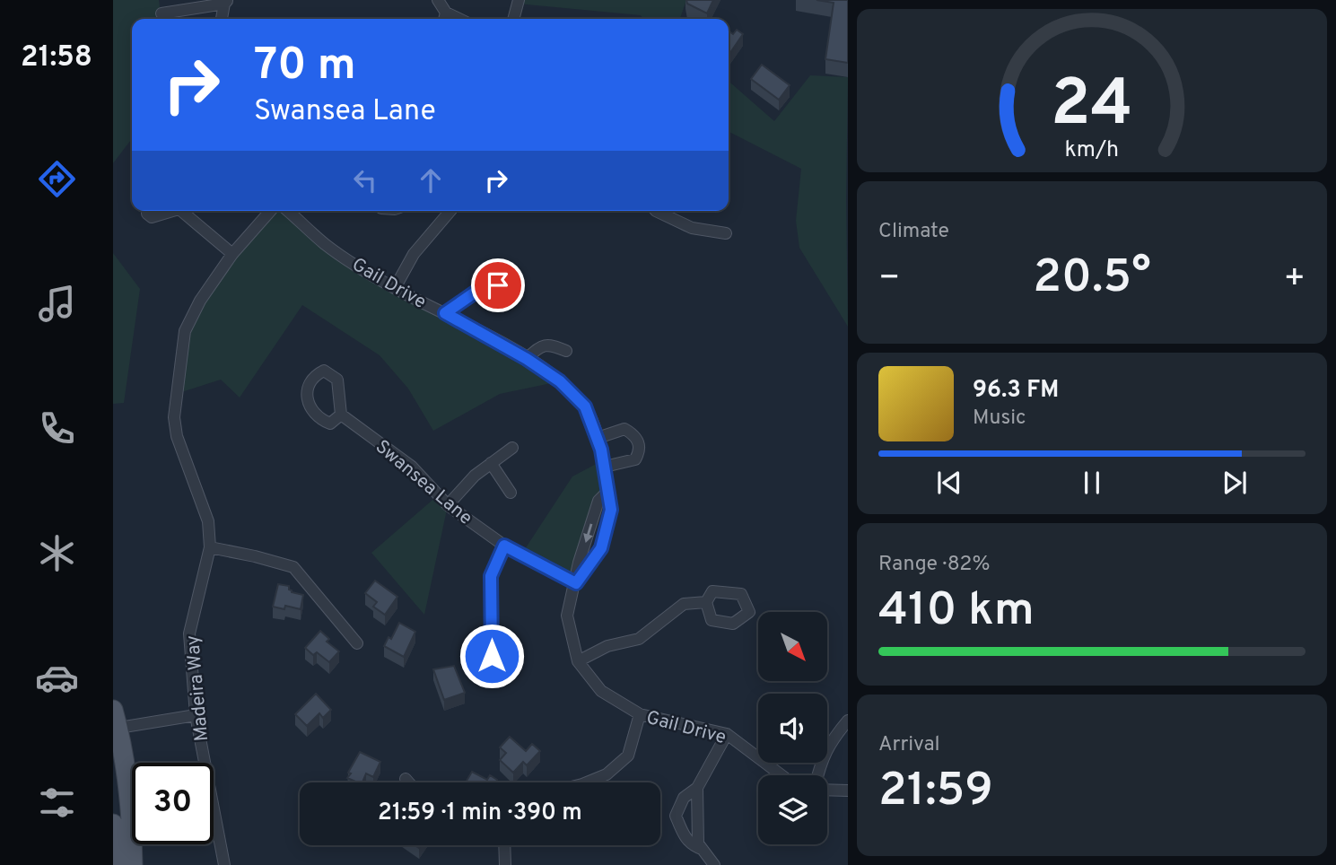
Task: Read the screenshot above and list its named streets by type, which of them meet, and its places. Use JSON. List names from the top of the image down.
{
  "streets": {
    "street": ["Gail Drive", "Swansea Lane", "Madeira Way"]
  },
  "crossings": [
    ["Gail Drive", "Swansea Lane"]
  ],
  "north": "bottom right",
  "page": {
    "tabs": "21:58",
    "turn": ["70 m", "Swansea Lane"],
    "tile": [
      "Climate",
      ["Range · 82%", "410 km"],
      ["Arrival", "21:59"]
    ],
    "heat": ["−", "20.5°", "+"],
    "song": ["96.3 FM", "Music"],
    "limit": "30",
    "trip": "21:59 · 1 min · 390 m",
    "gauge": ["24", "km/h"]
  }
}
